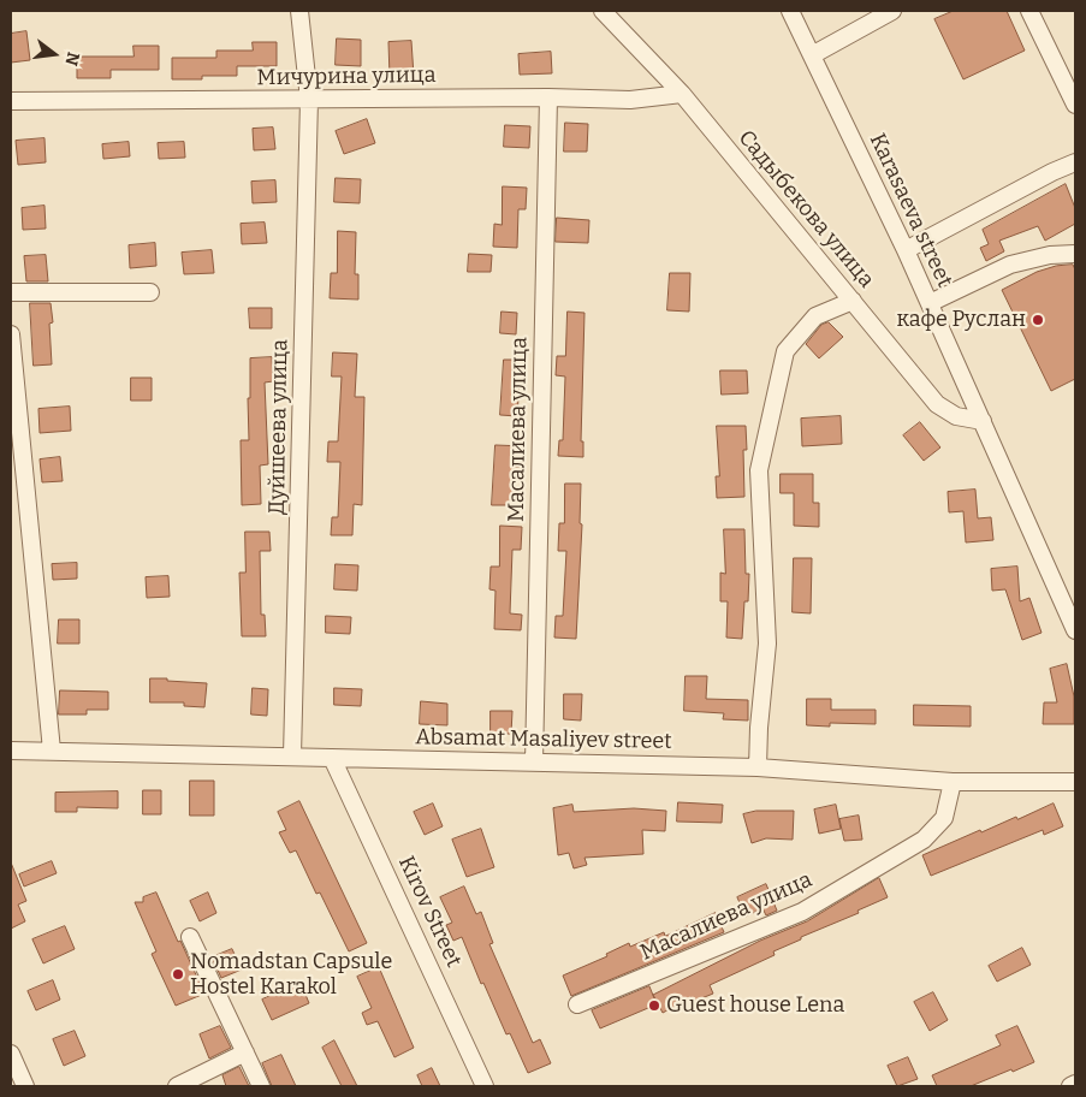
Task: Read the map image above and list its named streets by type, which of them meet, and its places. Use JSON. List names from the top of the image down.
{
  "streets": {
    "street": [
      "Мичурина улица",
      "Садыбекова улица",
      "Karasaeva street",
      "Дуйшеева улица",
      "Масалиева улица",
      "Absamat Masaliyev street",
      "Kirov Street"
    ]
  },
  "crossings": [
    ["Мичурина улица", "Садыбекова улица"],
    ["Мичурина улица", "Дуйшеева улица"],
    ["Мичурина улица", "Масалиева улица"],
    ["Садыбекова улица", "Karasaeva street"],
    ["Дуйшеева улица", "Absamat Masaliyev street"],
    ["Масалиева улица", "Absamat Masaliyev street"],
    ["Absamat Masaliyev street", "Kirov Street"]
  ],
  "places": ["кафе Руслан", "Nomadstan Capsule Hostel Karakol", "Guest house Lena"],
  "north": "right"
}
